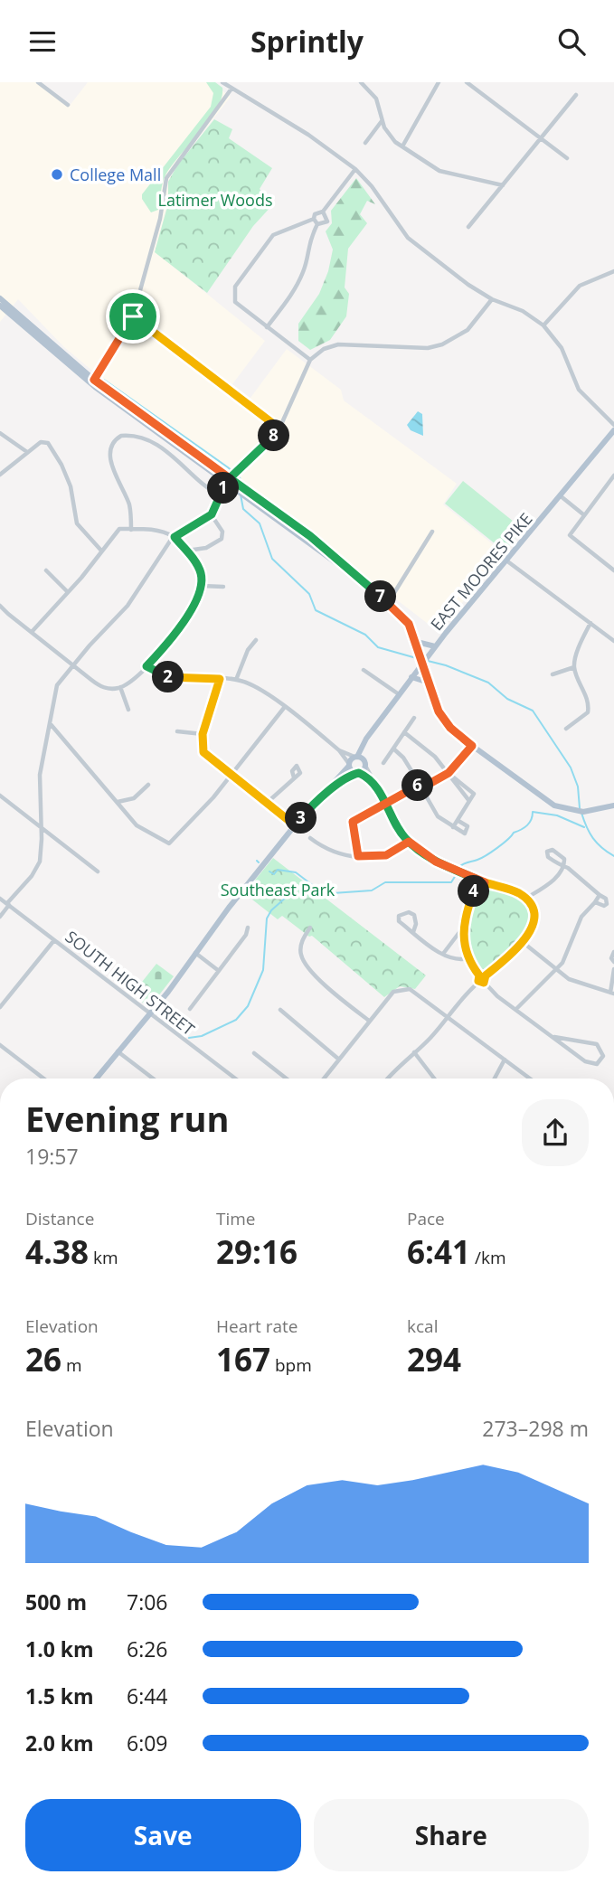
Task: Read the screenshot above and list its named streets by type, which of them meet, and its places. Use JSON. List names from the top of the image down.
{
  "streets": {
    "main road": ["EAST MOORES PIKE"],
    "street": ["SOUTH HIGH STREET"]
  },
  "parks": ["Latimer Woods", "Southeast Park"],
  "places": ["College Mall"],
  "page": {
    "header": "Sprintly",
    "pins": [
      "8",
      "1",
      "7",
      "2",
      "6",
      "3",
      "4"
    ],
    "heading": ["Evening run", "19:57"],
    "stats": [
      ["Distance", "4.38 km"],
      ["Time", "29:16"],
      ["Pace", "6:41 /km"],
      ["Elevation", "26 m"],
      ["Heart rate", "167 bpm"],
      ["kcal", "294"]
    ],
    "chart": ["Elevation", "273–298 m"],
    "list": [
      {
        "name": "500 m",
        "note": "7:06"
      },
      {
        "name": "1.0 km",
        "note": "6:26"
      },
      {
        "name": "1.5 km",
        "note": "6:44"
      },
      {
        "name": "2.0 km",
        "note": "6:09"
      }
    ],
    "buttons": ["Save", "Share"]
  }
}
